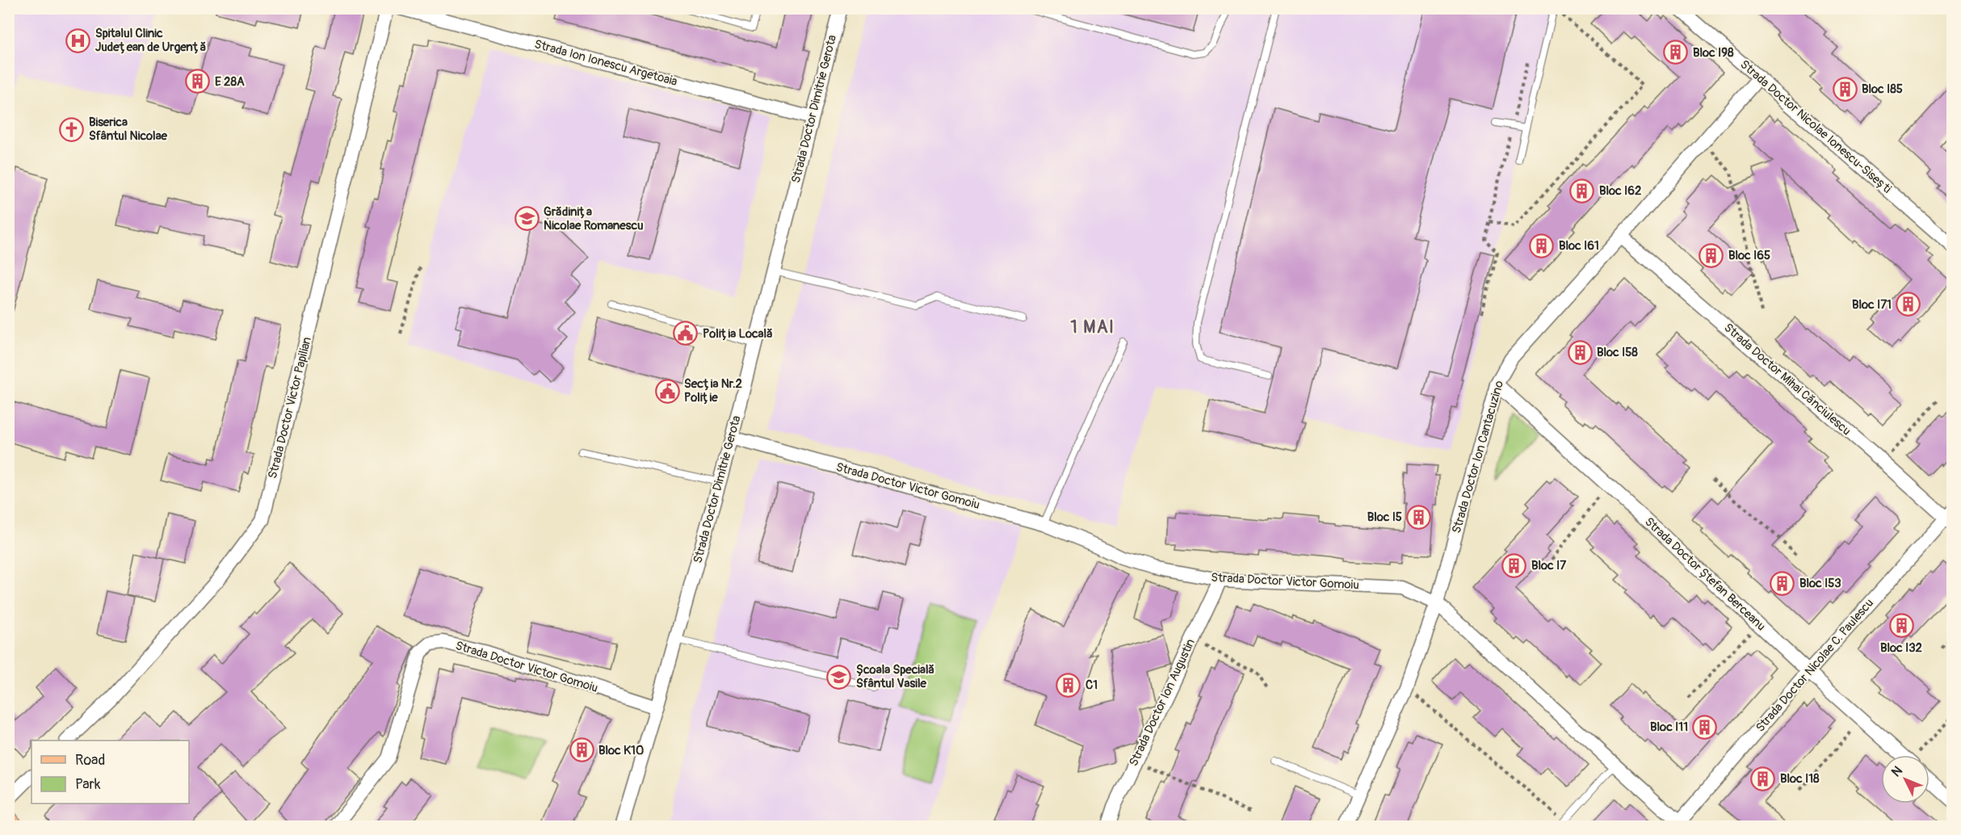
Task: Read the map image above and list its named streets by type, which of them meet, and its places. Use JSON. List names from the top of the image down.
{
  "streets": {
    "street": [
      "Strada Ion Ionescu Argetoaia",
      "Strada Doctor Dimitrie Gerota",
      "Strada Doctor Nicolae Ionescu-Sisești",
      "Strada Doctor Mihai Cănciulescu",
      "Strada Doctor Victor Papilian",
      "Strada Doctor Ion Cantacuzino",
      "Strada Doctor Victor Gomoiu",
      "Strada Doctor Ștefan Berceanu",
      "Strada Doctor Nicolae C. Paulescu",
      "Strada Doctor Ion Augustin"
    ]
  },
  "crossings": [
    ["Strada Ion Ionescu Argetoaia", "Strada Doctor Dimitrie Gerota"],
    ["Strada Doctor Dimitrie Gerota", "Strada Doctor Victor Gomoiu"],
    ["Strada Doctor Nicolae Ionescu-Sisești", "Strada Doctor Ion Cantacuzino"],
    ["Strada Doctor Mihai Cănciulescu", "Strada Doctor Ion Cantacuzino"],
    ["Strada Doctor Mihai Cănciulescu", "Strada Doctor Nicolae C. Paulescu"],
    ["Strada Doctor Ion Cantacuzino", "Strada Doctor Victor Gomoiu"],
    ["Strada Doctor Ion Cantacuzino", "Strada Doctor Ștefan Berceanu"],
    ["Strada Doctor Victor Gomoiu", "Strada Doctor Nicolae C. Paulescu"],
    ["Strada Doctor Victor Gomoiu", "Strada Doctor Ion Augustin"],
    ["Strada Doctor Ștefan Berceanu", "Strada Doctor Nicolae C. Paulescu"]
  ],
  "districts": ["1 MAI"],
  "places": {
    "hospital": ["Spitalul Clinic Județean de Urgență"],
    "building": [
      "Bloc I98",
      "E 28A",
      "Bloc I85",
      "Bloc I62",
      "Bloc I61",
      "Bloc I65",
      "Bloc I71",
      "Bloc I58",
      "Bloc I5",
      "Bloc I7",
      "Bloc I53",
      "Bloc I32",
      "C1",
      "Bloc I11",
      "Bloc K10",
      "Bloc I18"
    ],
    "church": ["Biserica Sfântul Nicolae"],
    "school or university": ["Grădinița Nicolae Romanescu", "Școala Specială Sfântul Vasile"],
    "public building": ["Poliția Locală", "Secția Nr.2 Poliție"]
  },
  "legend": ["Road", "Park"],
  "north": "top left"
}
